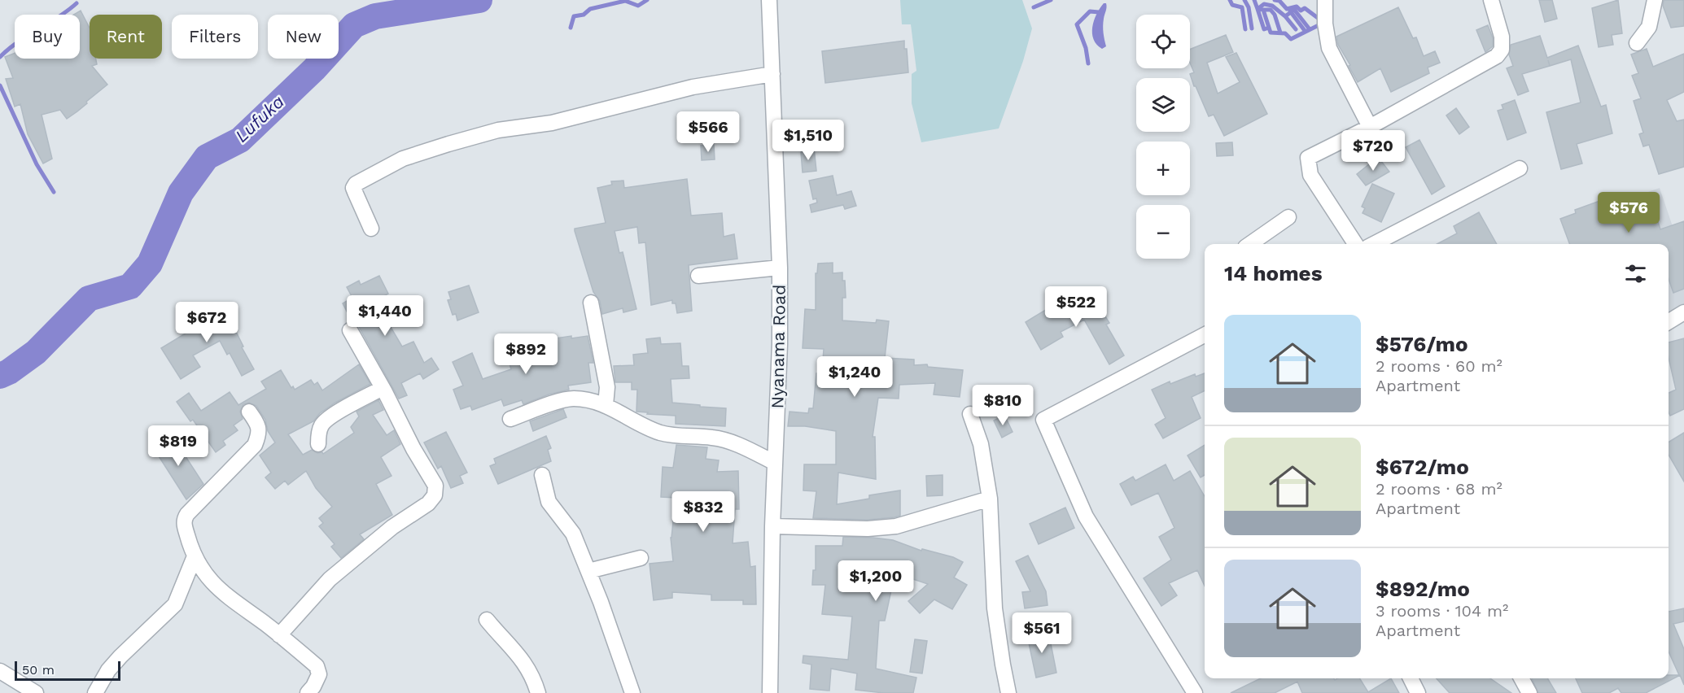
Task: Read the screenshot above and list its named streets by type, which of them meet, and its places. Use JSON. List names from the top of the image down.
{
  "streets": {
    "street": ["Nyanama Road"]
  },
  "water": ["Lufuka"],
  "scale_bar": "50 m",
  "page": {
    "map_buttons": ["+", "−"],
    "chip": [
      "Buy",
      "Rent",
      "Filters",
      "New"
    ],
    "price": [
      "$566",
      "$1,510",
      "$720",
      "$576",
      "$522",
      "$1,440",
      "$672",
      "$892",
      "$1,240",
      "$810",
      "$819",
      "$832",
      "$1,200",
      "$561"
    ],
    "heading": "14 homes",
    "list": [
      {
        "name": "$576/mo",
        "note": "2 rooms · 60 m² · Apartment"
      },
      {
        "name": "$672/mo",
        "note": "2 rooms · 68 m² · Apartment"
      },
      {
        "name": "$892/mo",
        "note": "3 rooms · 104 m² · Apartment"
      }
    ],
    "scale": "50 m"
  }
}
